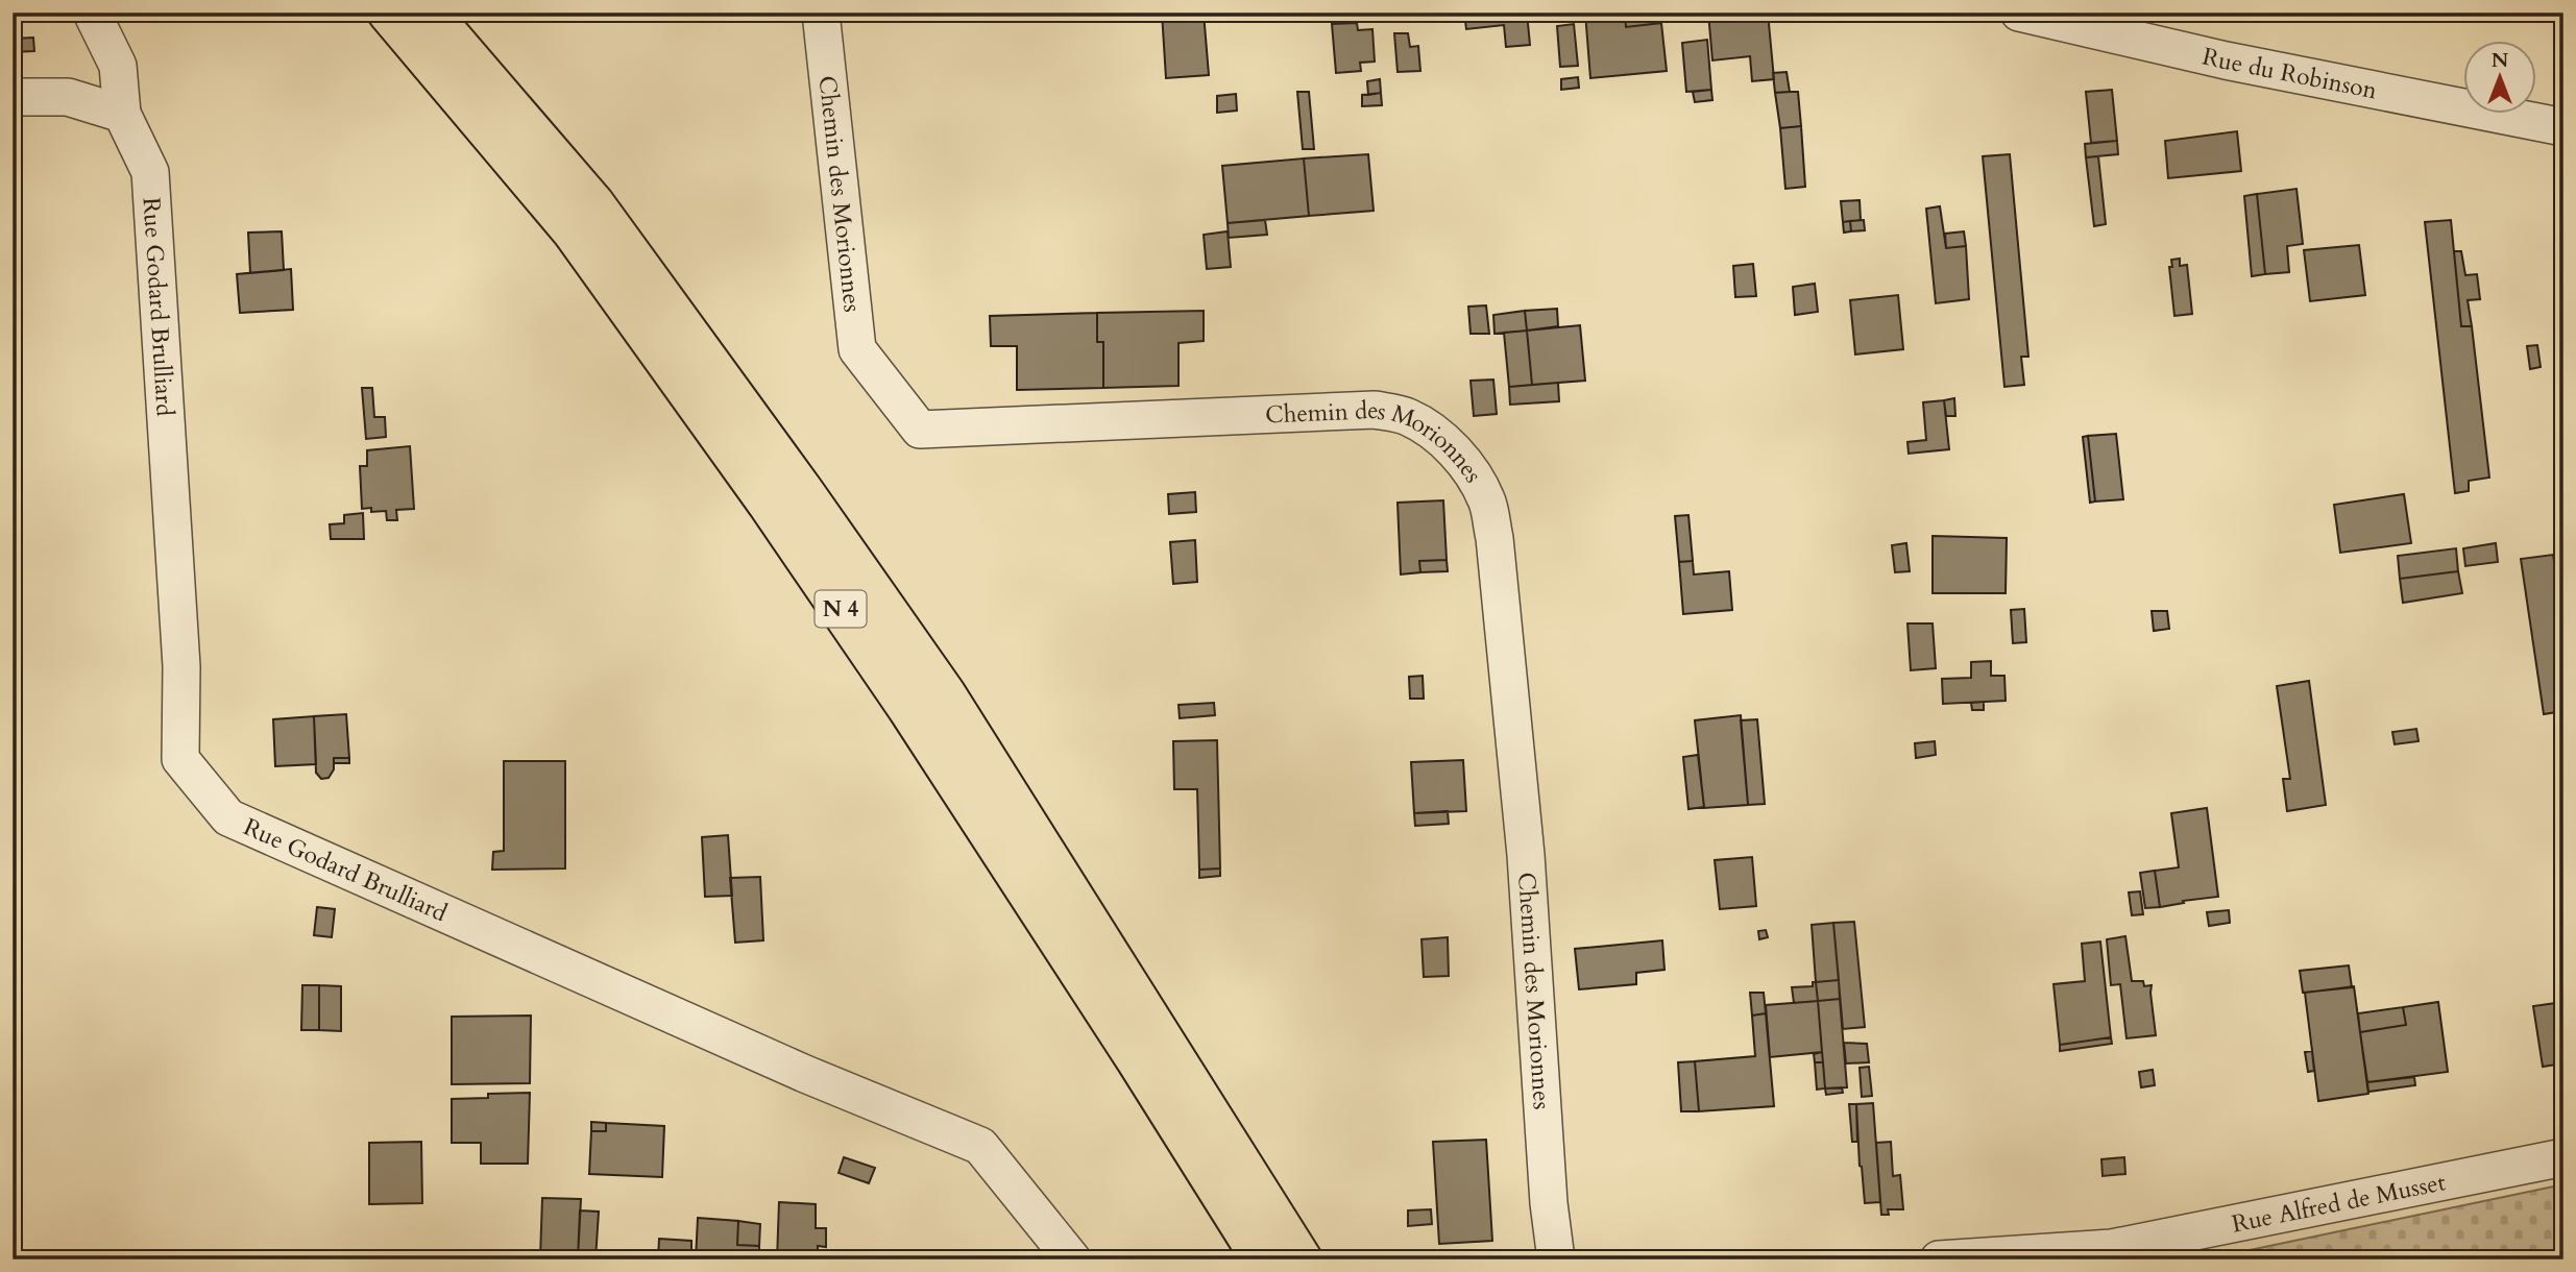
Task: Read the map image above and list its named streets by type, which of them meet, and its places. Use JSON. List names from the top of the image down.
{
  "streets": {
    "highway": ["N 4"],
    "street": [
      "Rue du Robinson",
      "Chemin des Morionnes",
      "Rue Godard Brulliard",
      "Rue Alfred de Musset"
    ]
  },
  "north": "top"
}
